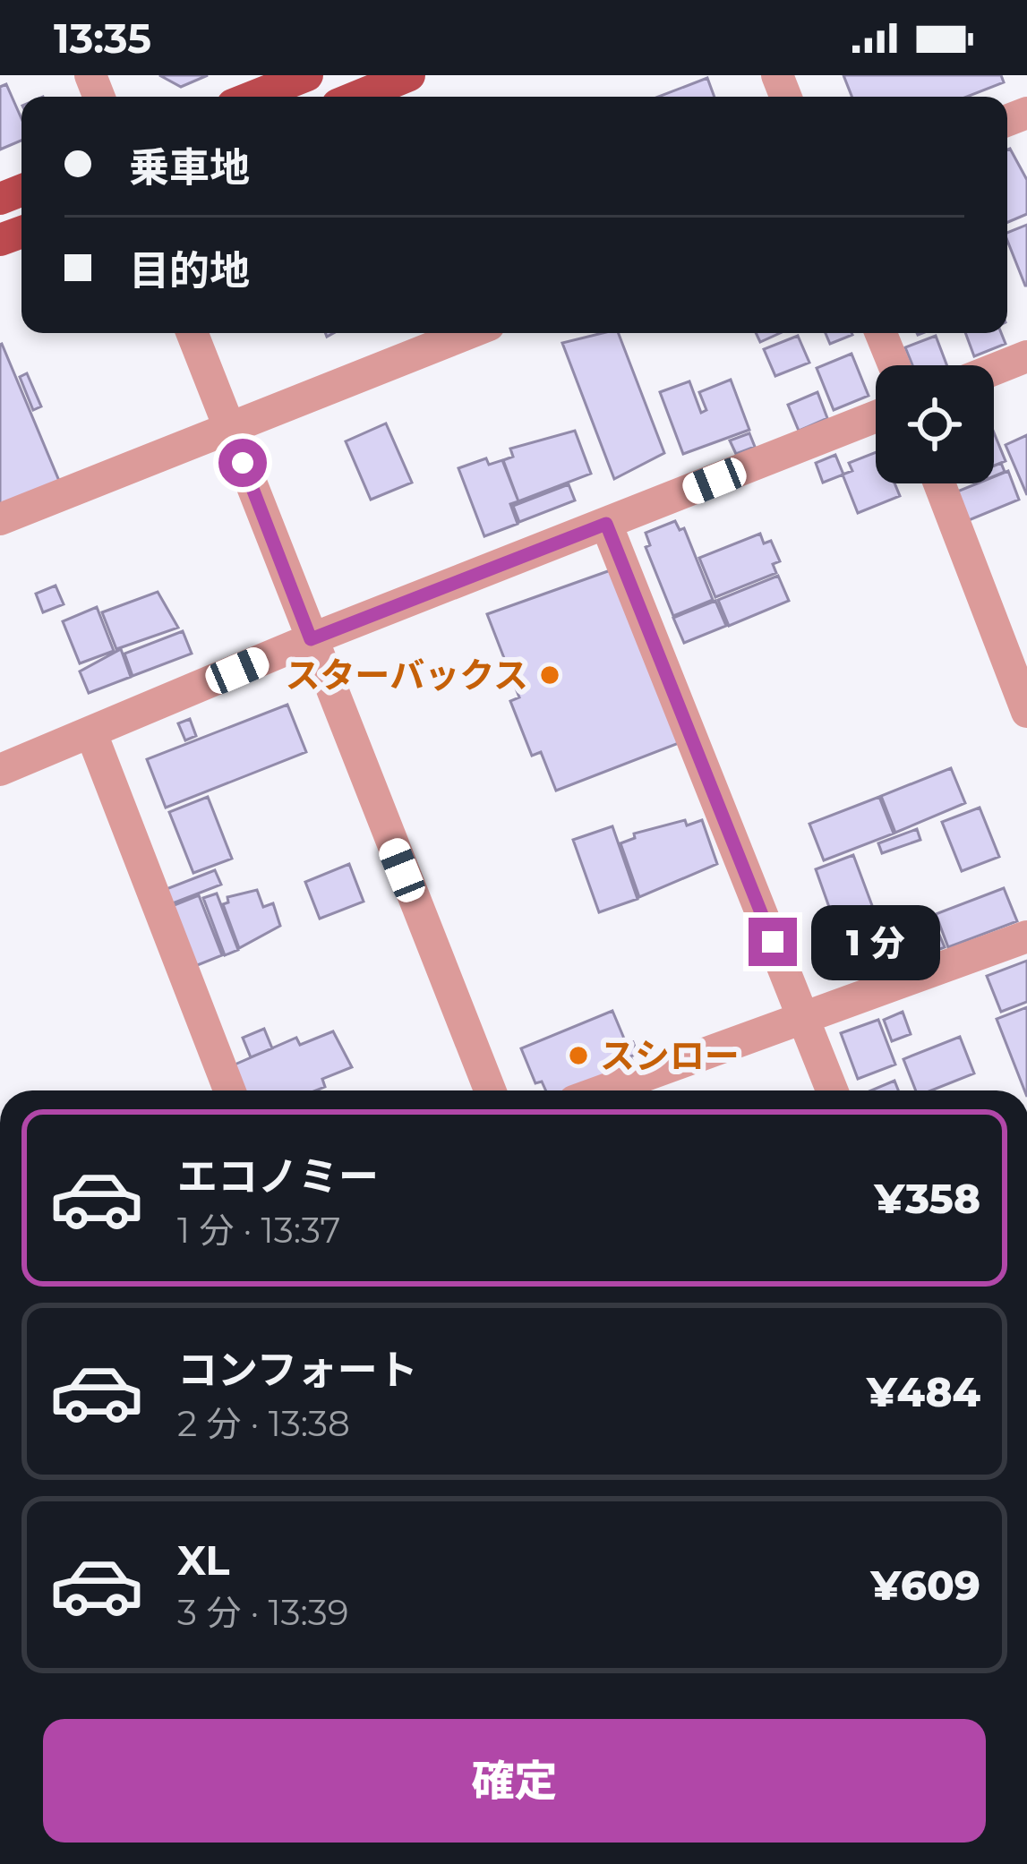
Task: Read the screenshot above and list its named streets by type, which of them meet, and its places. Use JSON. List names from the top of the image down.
{
  "places": ["スターバックス", "スシロー"],
  "page": {
    "status": "13:35",
    "banner": ["乗車地", "目的地"],
    "bubble": "1 分",
    "list": [
      {
        "name": "エコノミー",
        "note": "1 分 · 13:37",
        "value": "¥358"
      },
      {
        "name": "コンフォート",
        "note": "2 分 · 13:38",
        "value": "¥484"
      },
      {
        "name": "XL",
        "note": "3 分 · 13:39",
        "value": "¥609"
      }
    ],
    "buttons": "確定"
  }
}
